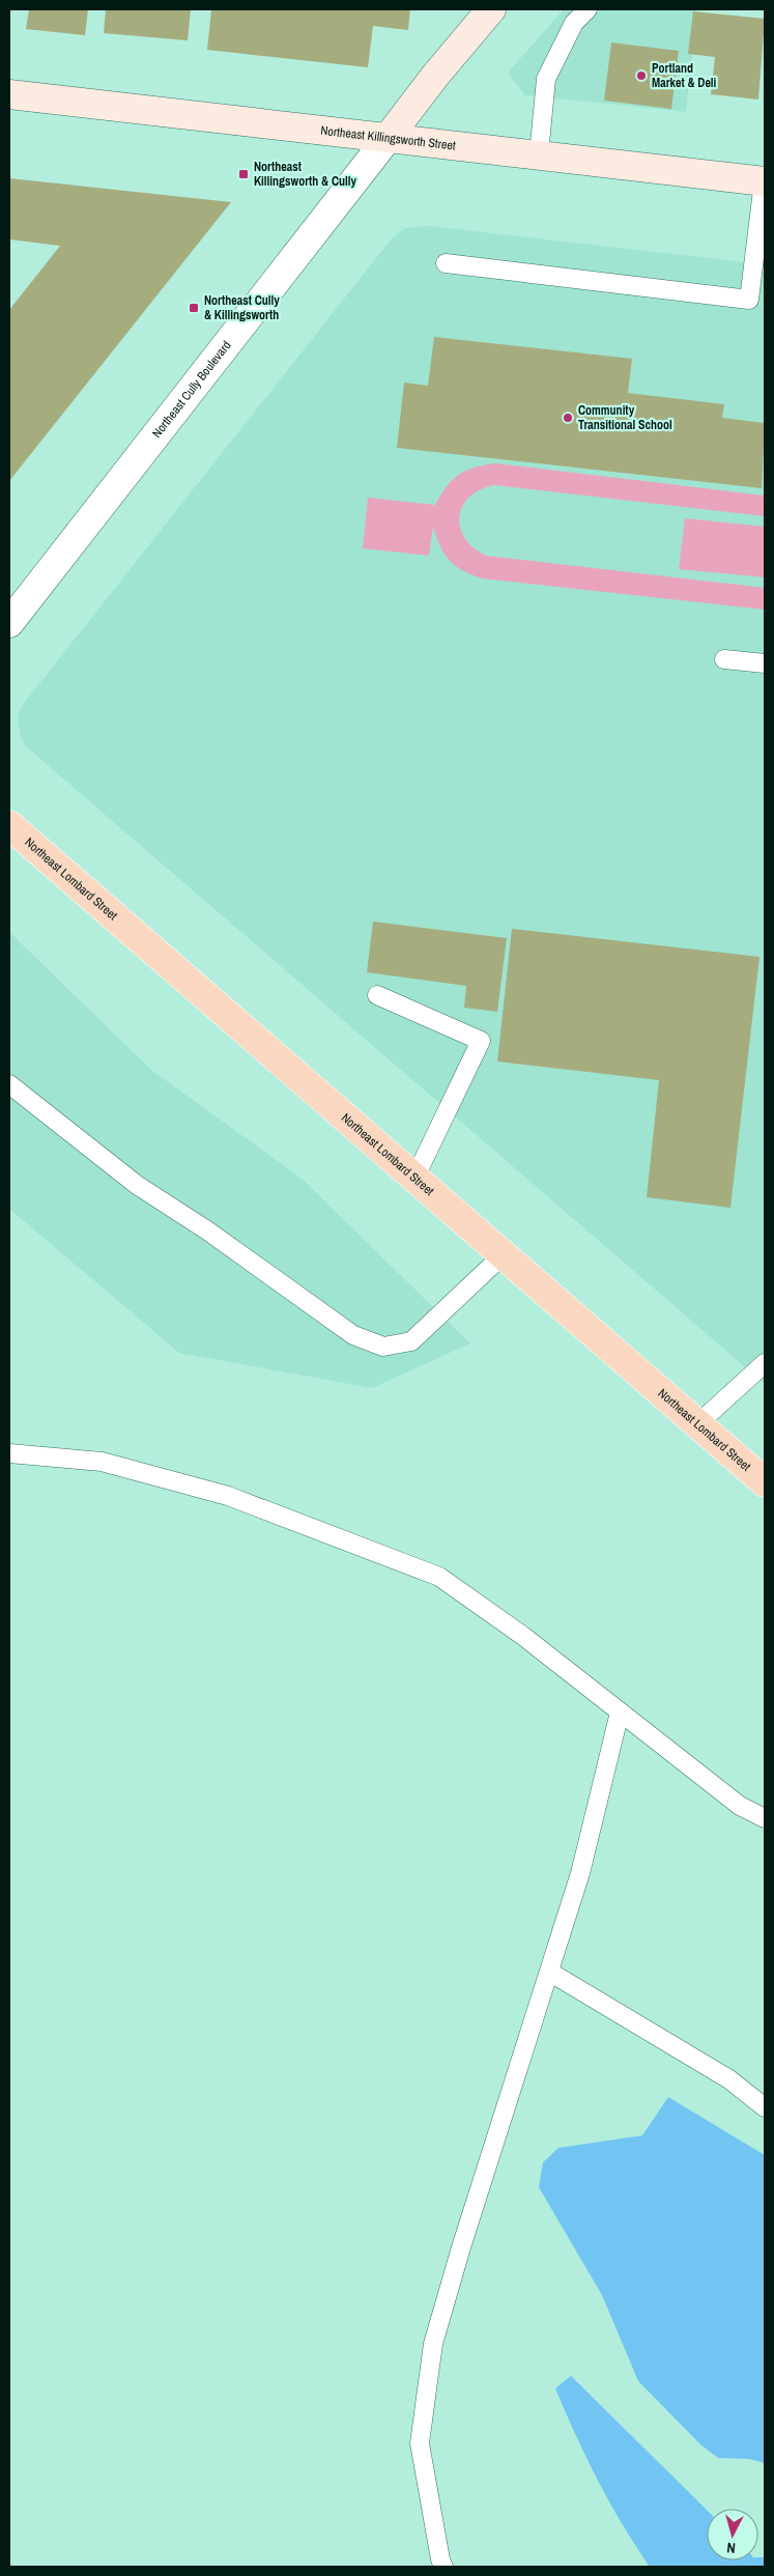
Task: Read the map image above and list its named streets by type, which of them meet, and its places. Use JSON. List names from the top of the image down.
{
  "streets": {
    "main road": ["Northeast Killingsworth Street", "Northeast Cully Boulevard", "Northeast Lombard Street"]
  },
  "crossings": [
    ["Northeast Killingsworth Street", "Northeast Cully Boulevard"]
  ],
  "places": {
    "other": ["Portland Market & Deli", "Community Transitional School"],
    "transit": ["Northeast Killingsworth & Cully", "Northeast Cully & Killingsworth"]
  },
  "north": "bottom"
}
